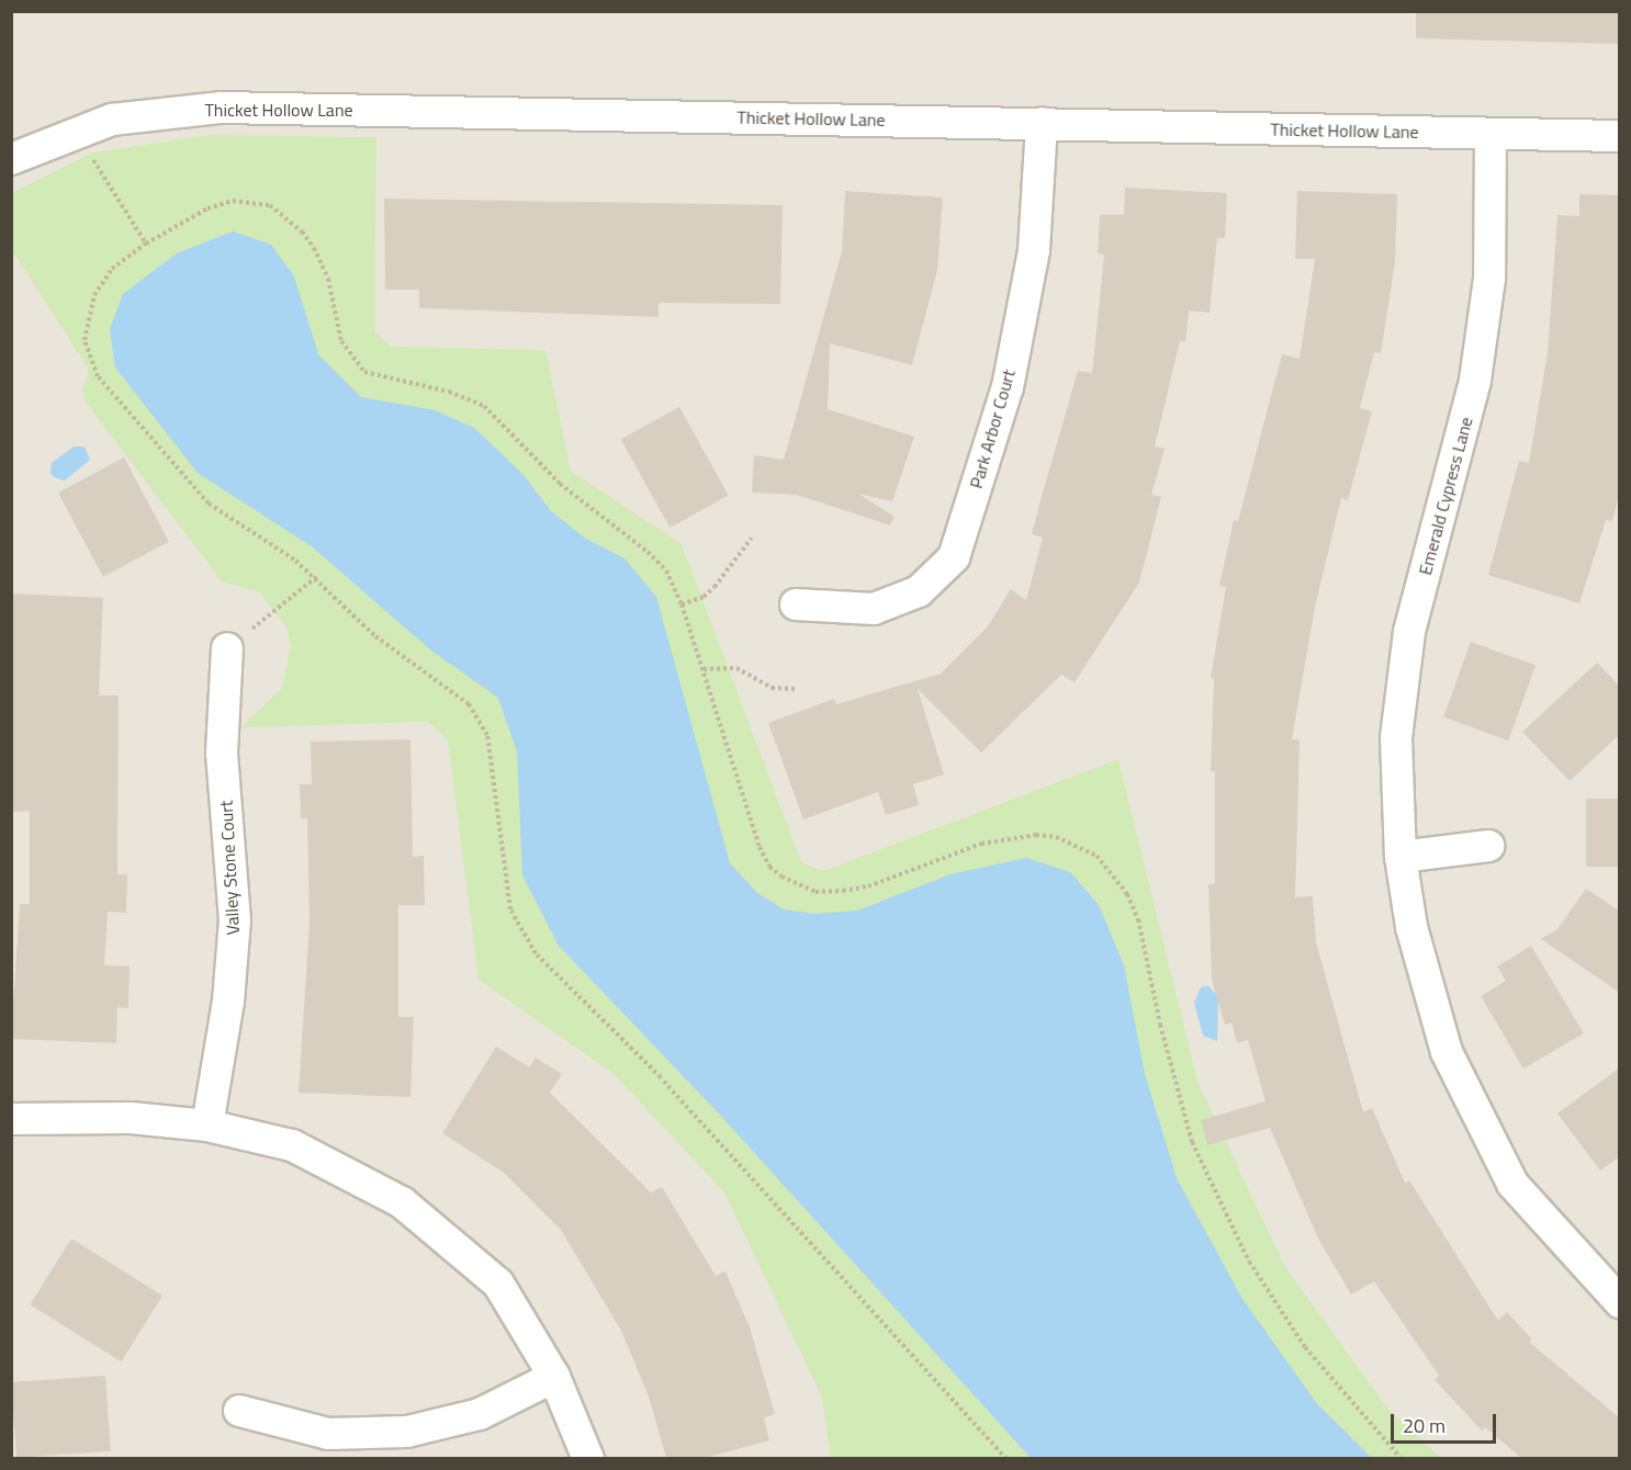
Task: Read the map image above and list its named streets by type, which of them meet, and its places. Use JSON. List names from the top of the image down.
{
  "streets": {
    "street": [
      "Thicket Hollow Lane",
      "Park Arbor Court",
      "Emerald Cypress Lane",
      "Valley Stone Court"
    ]
  },
  "crossings": [
    ["Thicket Hollow Lane", "Park Arbor Court"],
    ["Thicket Hollow Lane", "Emerald Cypress Lane"]
  ],
  "scale_bar": "20 m"
}
